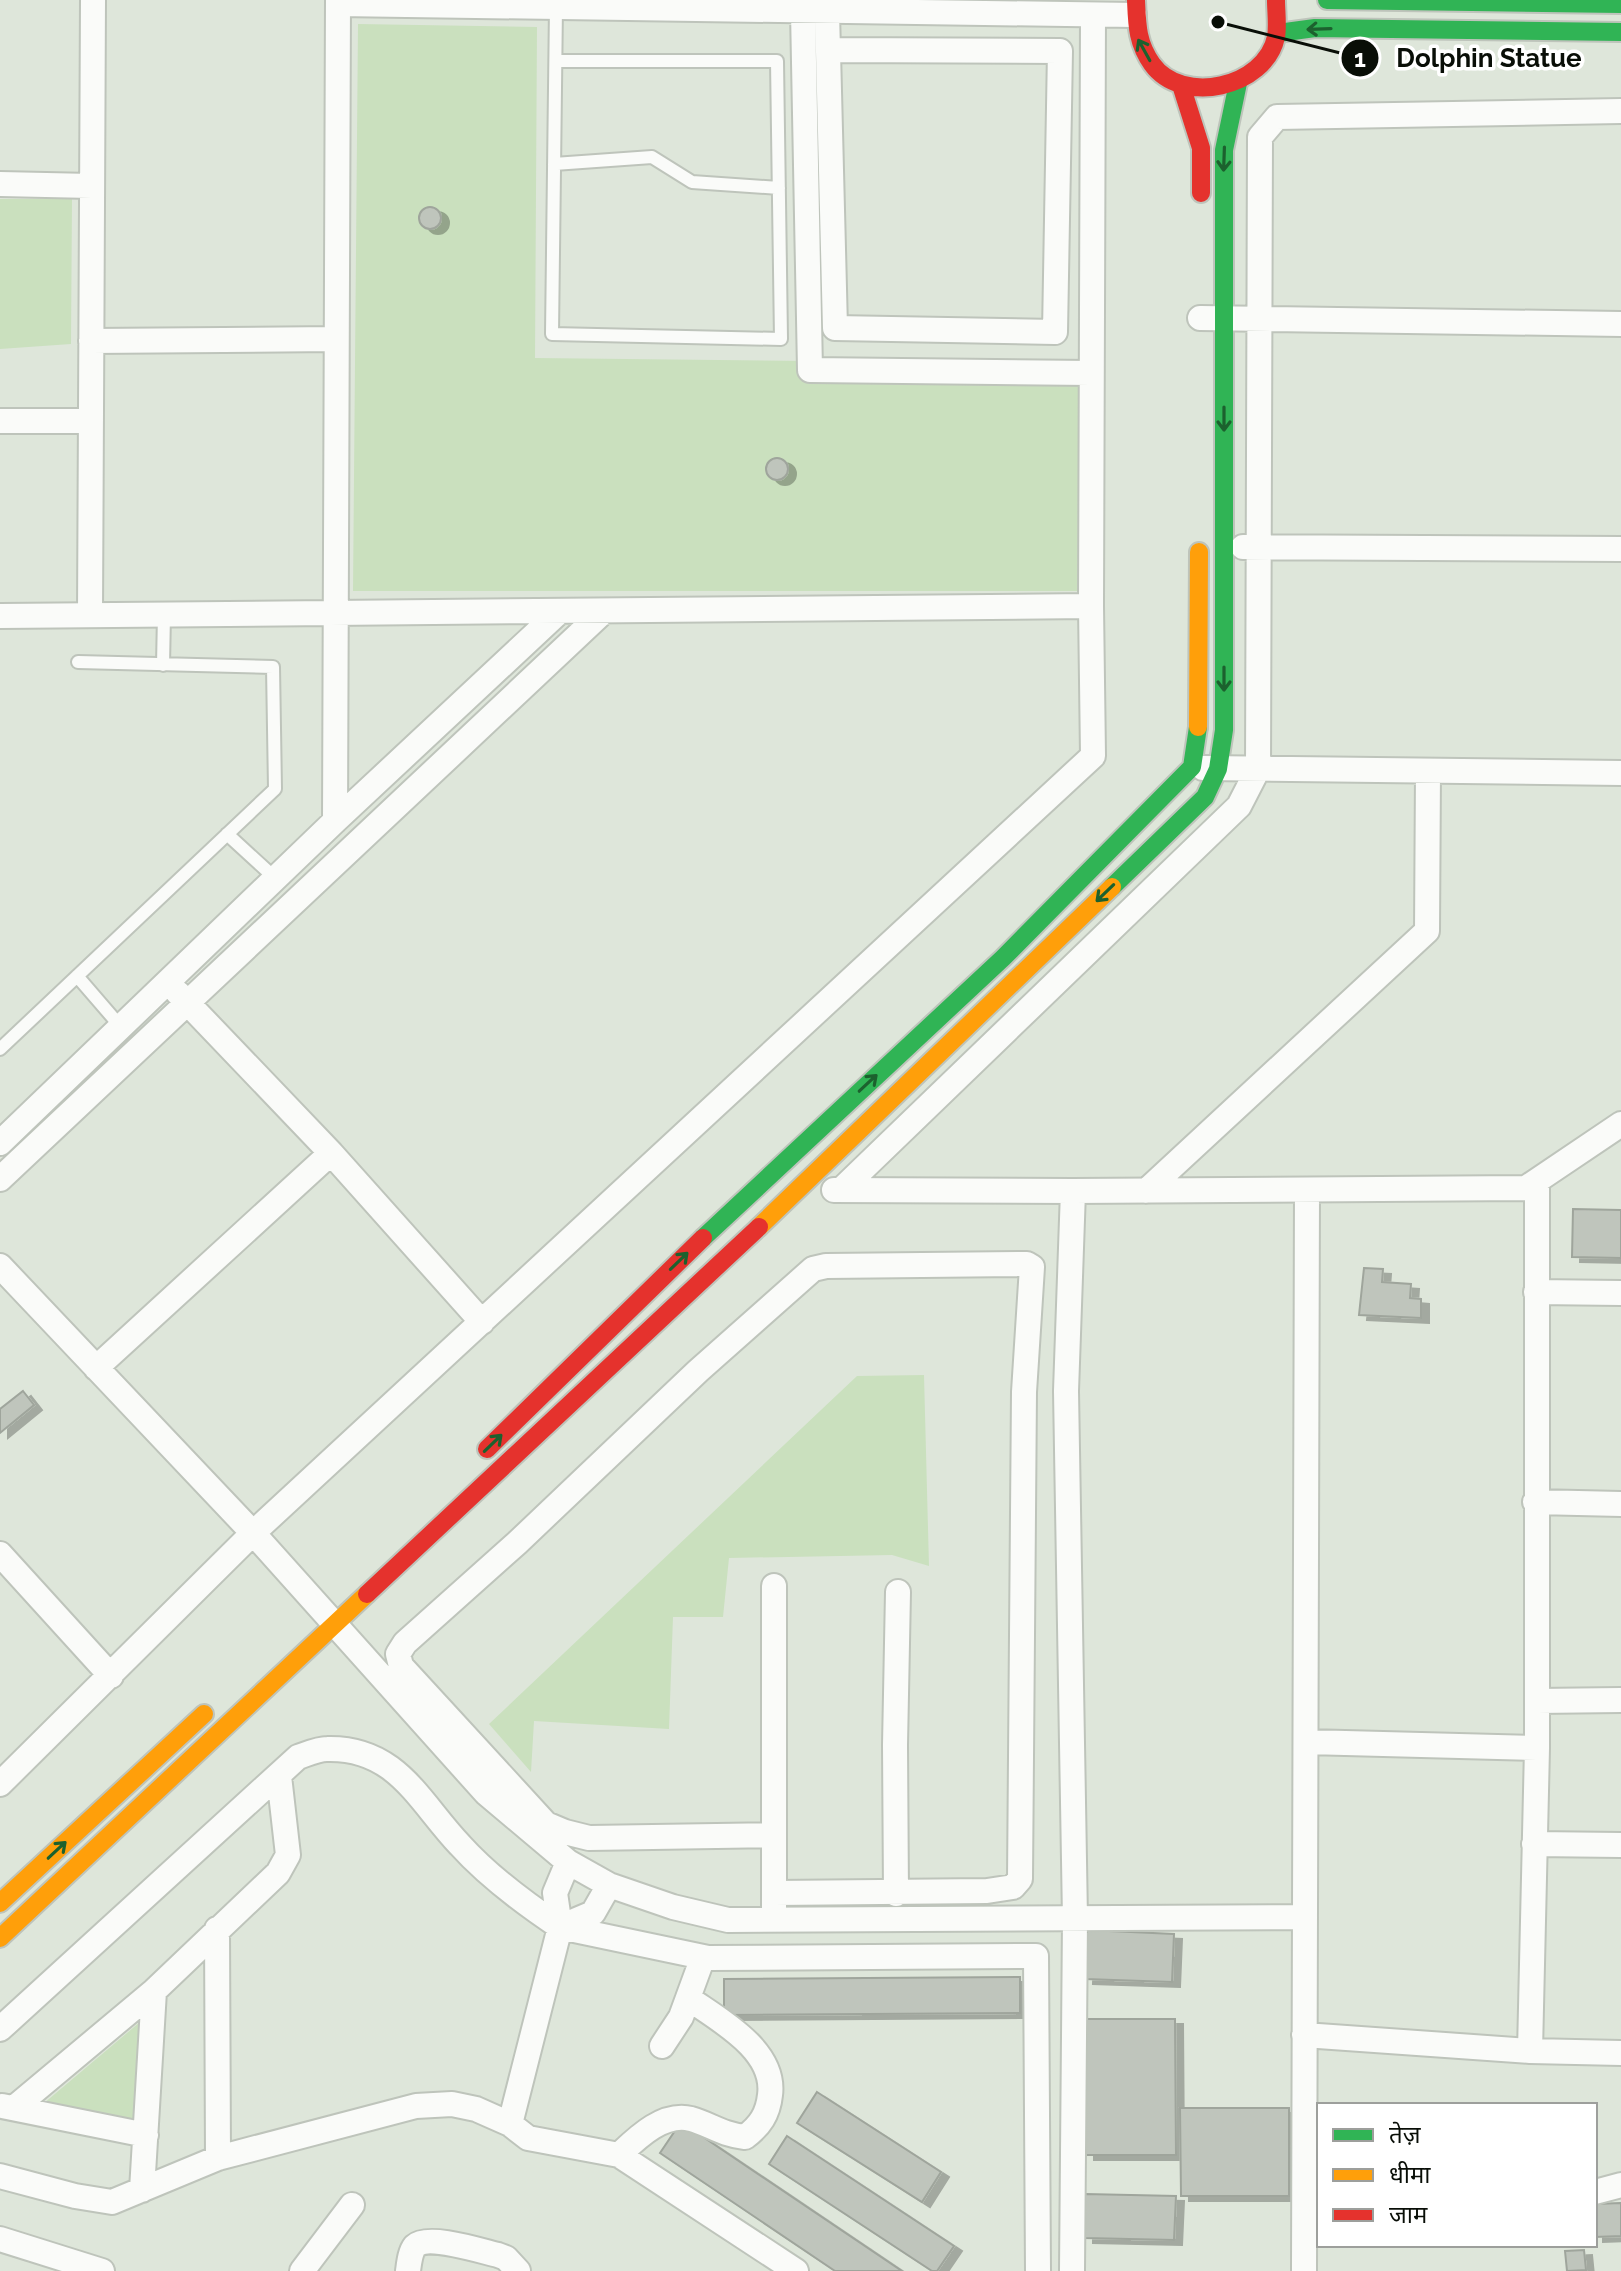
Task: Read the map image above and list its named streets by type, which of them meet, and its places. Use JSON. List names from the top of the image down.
{
  "places": ["Dolphin Statue"],
  "legend": ["तेज़", "धीमा", "जाम"]
}
